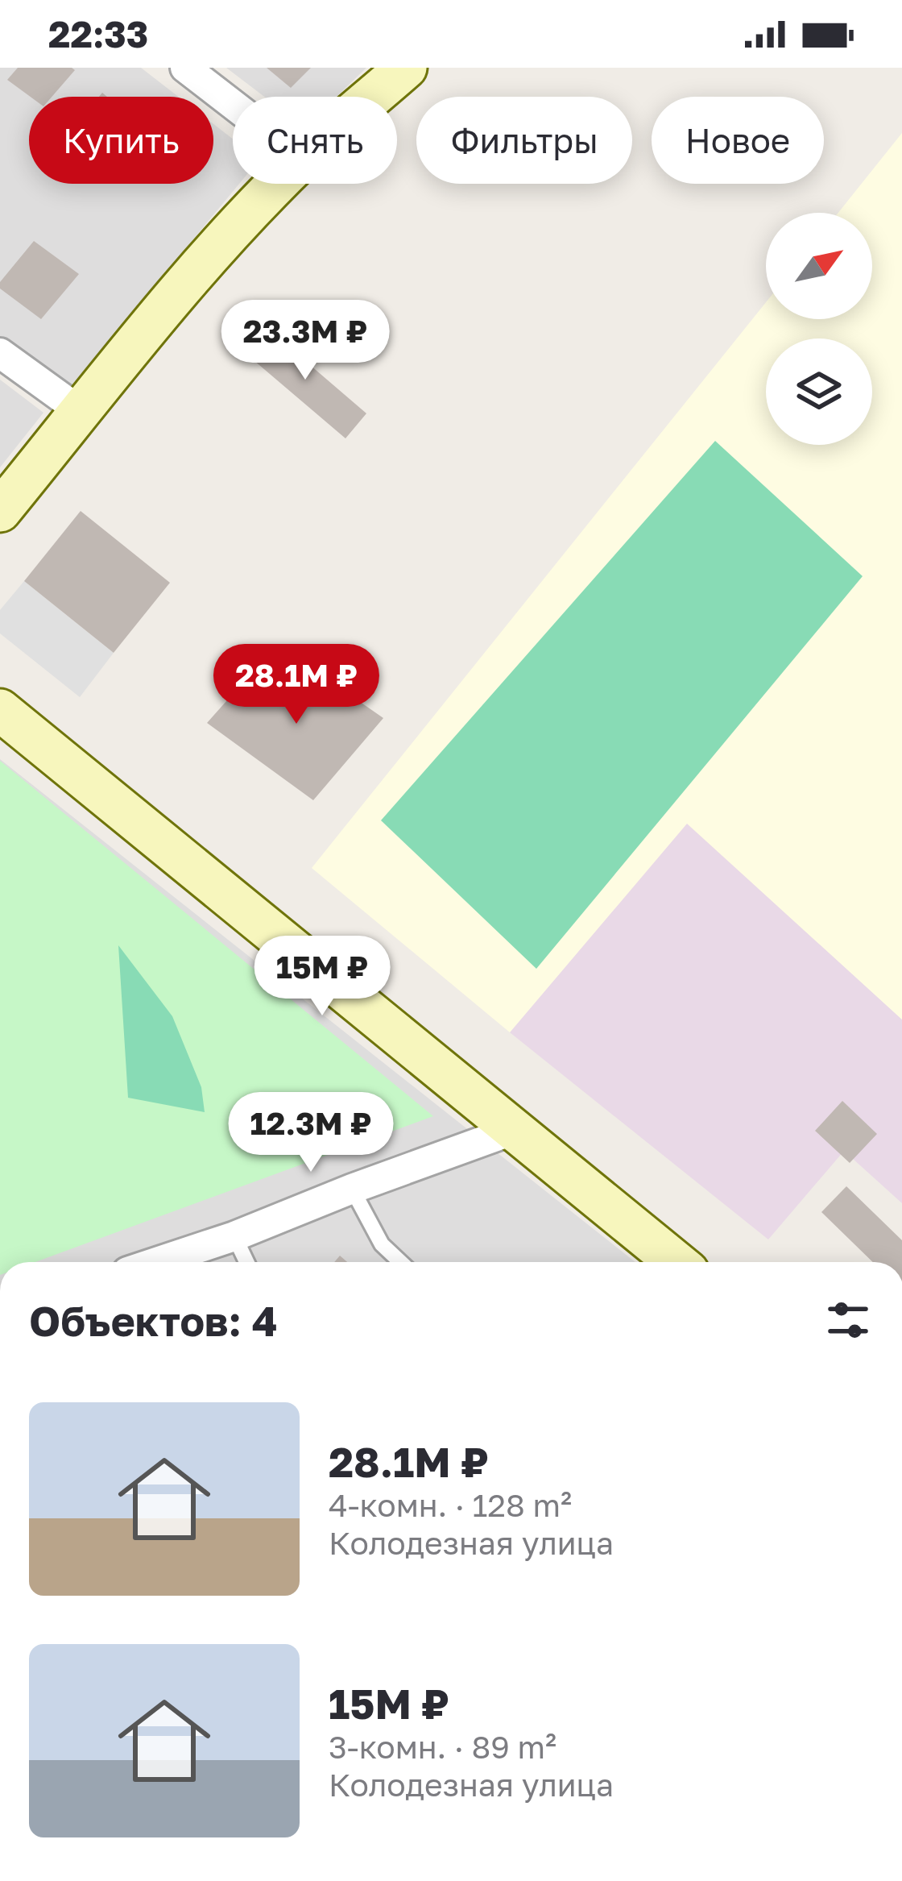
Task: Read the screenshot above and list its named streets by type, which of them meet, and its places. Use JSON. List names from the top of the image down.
{
  "north": "top right",
  "page": {
    "status": "22:33",
    "chip": [
      "Купить",
      "Снять",
      "Фильтры",
      "Новое"
    ],
    "price": [
      "23.3M ₽",
      "28.1M ₽",
      "15M ₽",
      "12.3M ₽"
    ],
    "heading": "Объектов: 4",
    "list": [
      {
        "name": "28.1M ₽",
        "note": "4-комн. · 128 m² · Колодезная улица"
      },
      {
        "name": "15M ₽",
        "note": "3-комн. · 89 m² · Колодезная улица"
      }
    ]
  }
}
